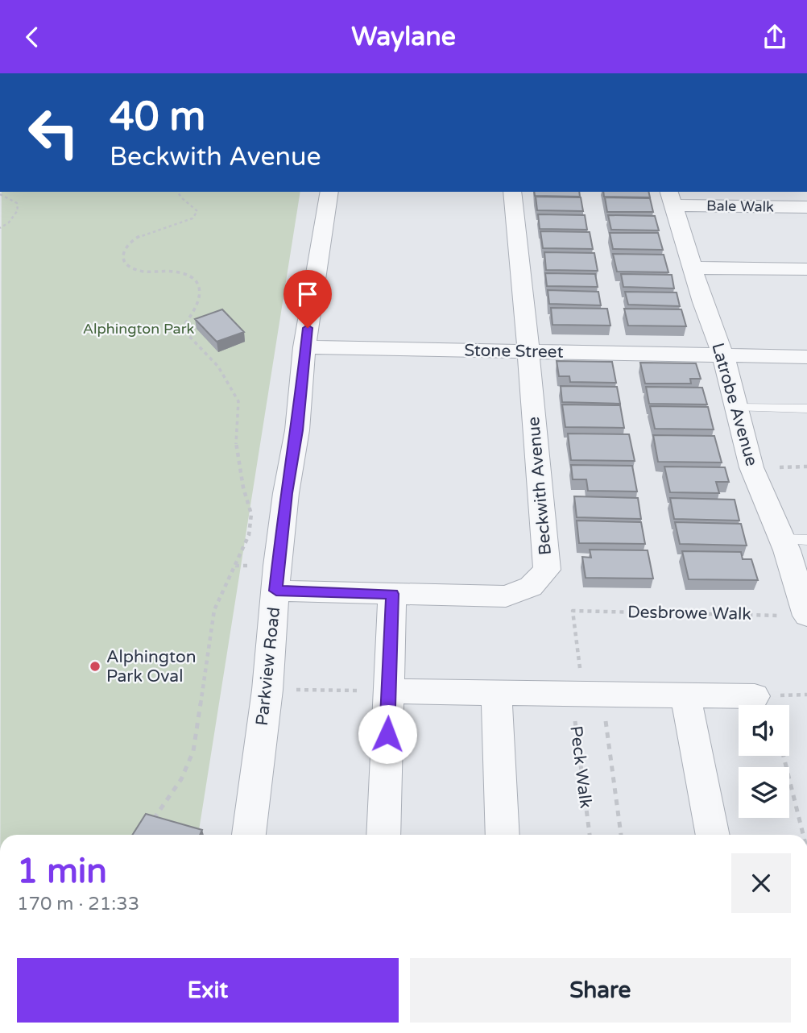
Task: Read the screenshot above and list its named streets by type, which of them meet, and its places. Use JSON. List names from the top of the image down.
{
  "streets": {
    "street": [
      "Bale Walk",
      "Stone Street",
      "Latrobe Avenue",
      "Beckwith Avenue",
      "Parkview Road"
    ],
    "path": ["Desbrowe Walk", "Peck Walk"]
  },
  "crossings": [
    ["Bale Walk", "Latrobe Avenue"],
    ["Stone Street", "Latrobe Avenue"],
    ["Stone Street", "Beckwith Avenue"],
    ["Stone Street", "Parkview Road"],
    ["Beckwith Avenue", "Parkview Road"],
    ["Desbrowe Walk", "Peck Walk"]
  ],
  "parks": ["Alphington Park"],
  "places": ["Alphington Park Oval"],
  "page": {
    "header": "Waylane",
    "turn": ["40 m", "Beckwith Avenue"],
    "heading": ["1 min", "170 m · 21:33"],
    "buttons": ["Exit", "Share"]
  }
}
